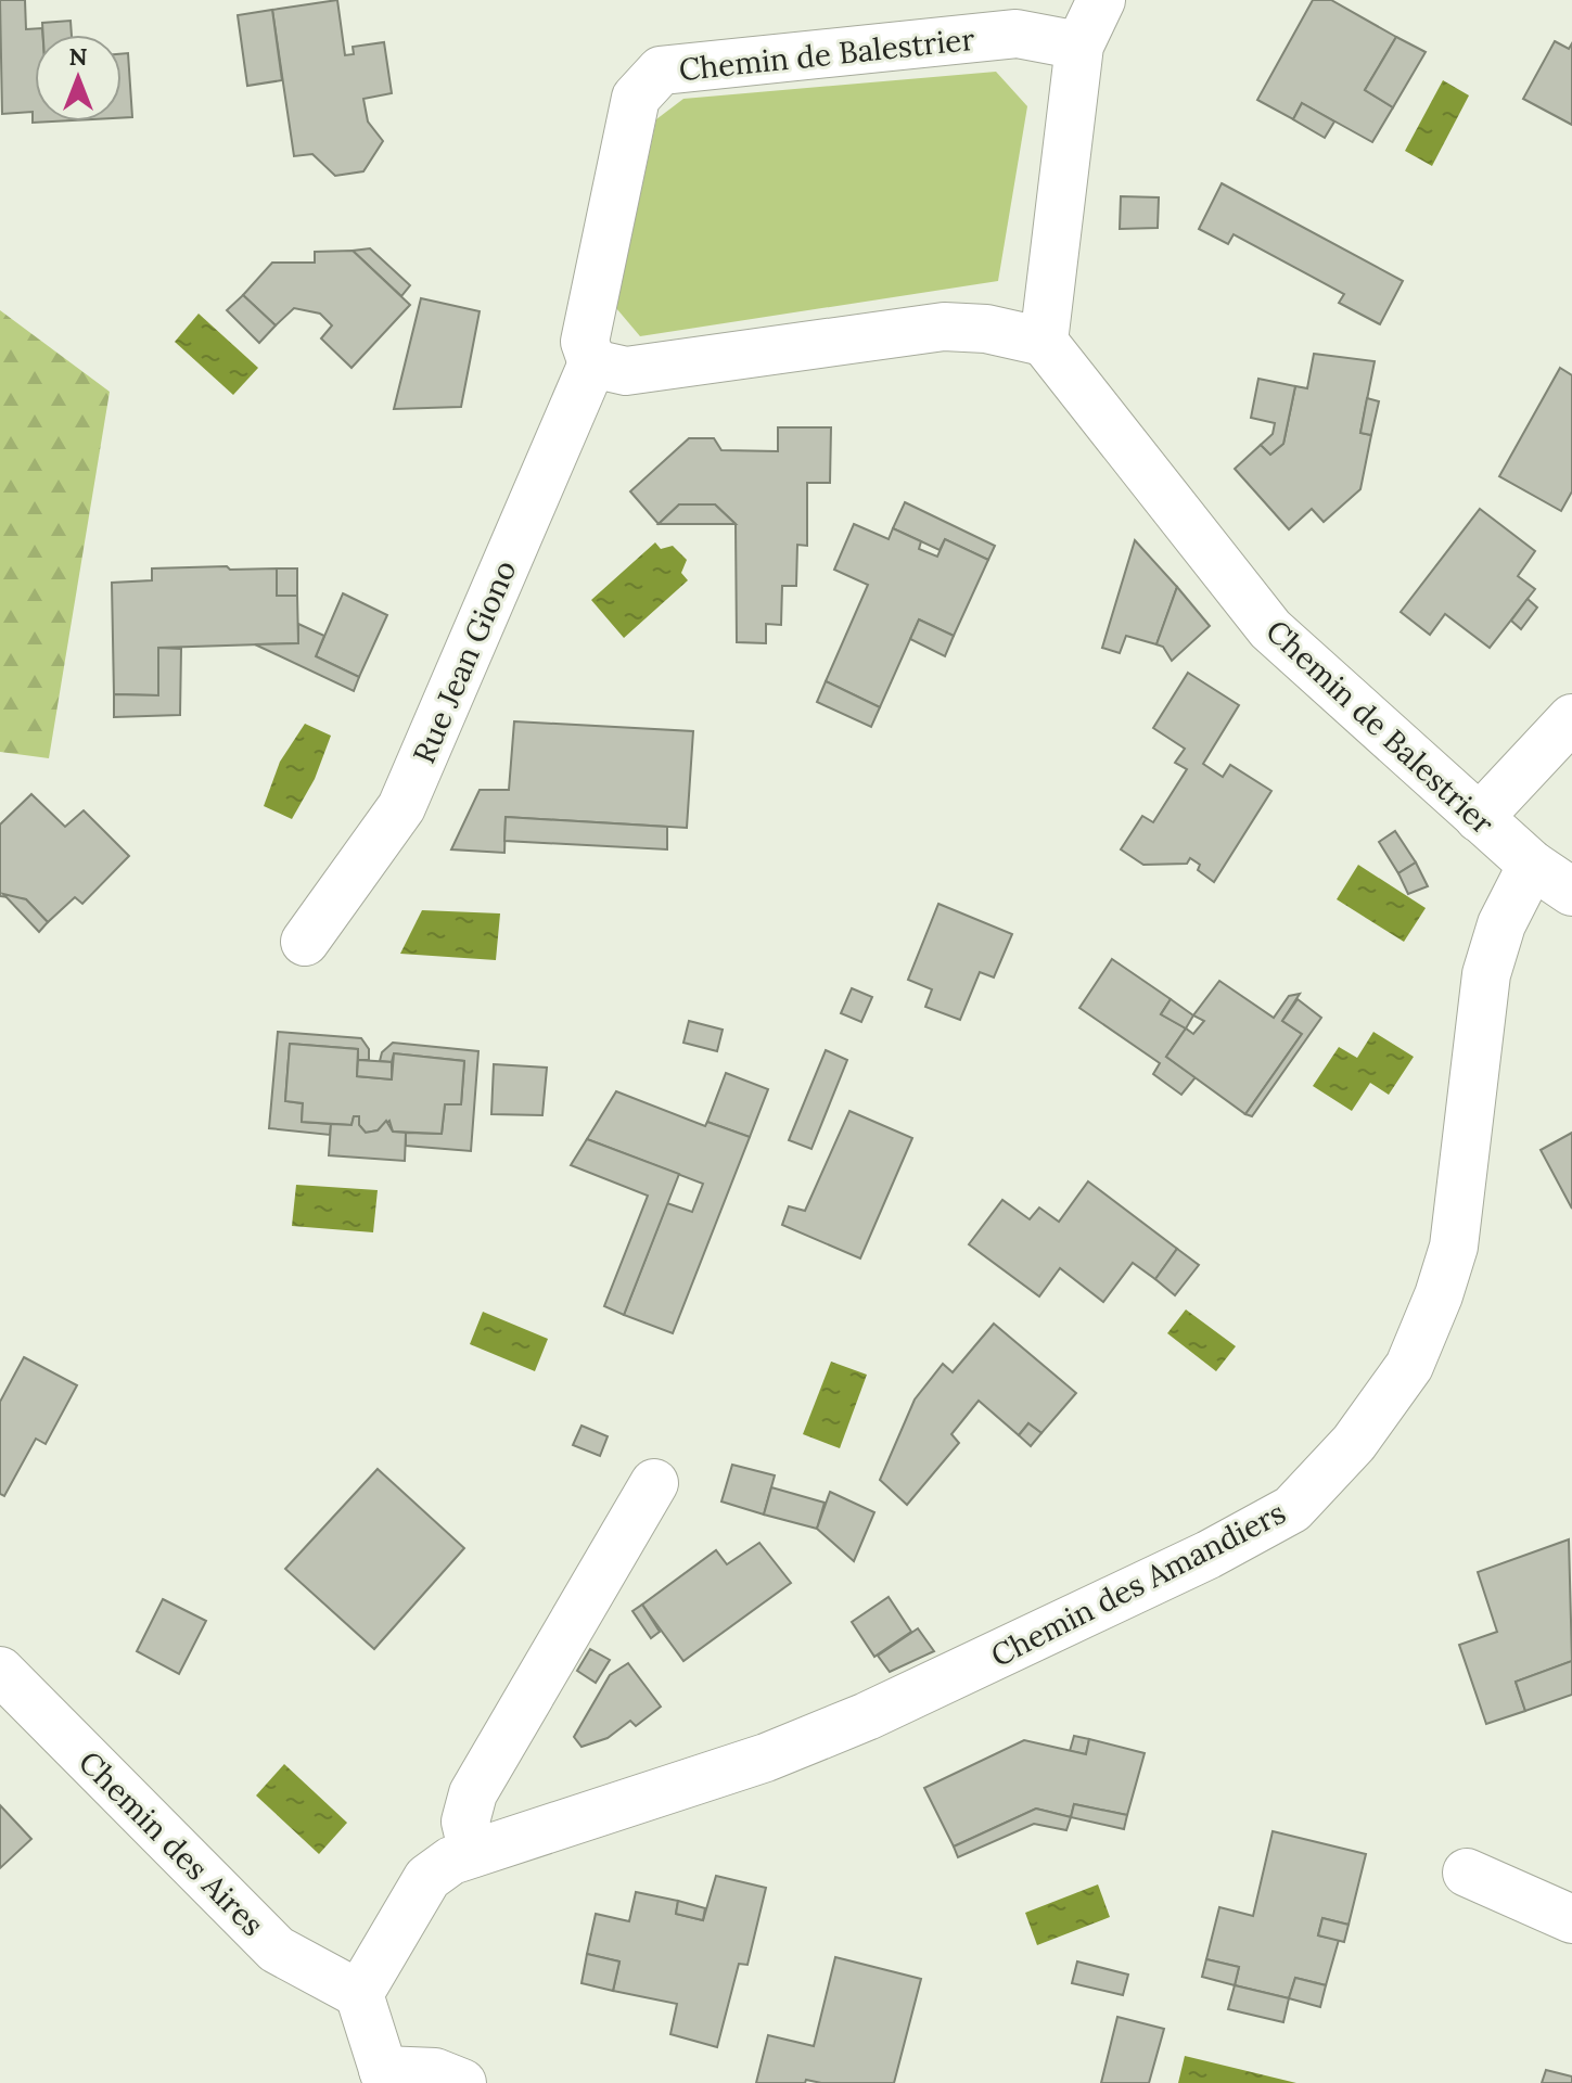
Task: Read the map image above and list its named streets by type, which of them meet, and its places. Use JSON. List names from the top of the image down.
{
  "streets": {
    "street": [
      "Chemin de Balestrier",
      "Rue Jean Giono",
      "Chemin des Amandiers",
      "Chemin des Aires"
    ]
  },
  "crossings": [
    ["Chemin de Balestrier", "Rue Jean Giono"],
    ["Chemin de Balestrier", "Chemin des Amandiers"],
    ["Chemin des Amandiers", "Chemin des Aires"]
  ],
  "north": "top"
}
